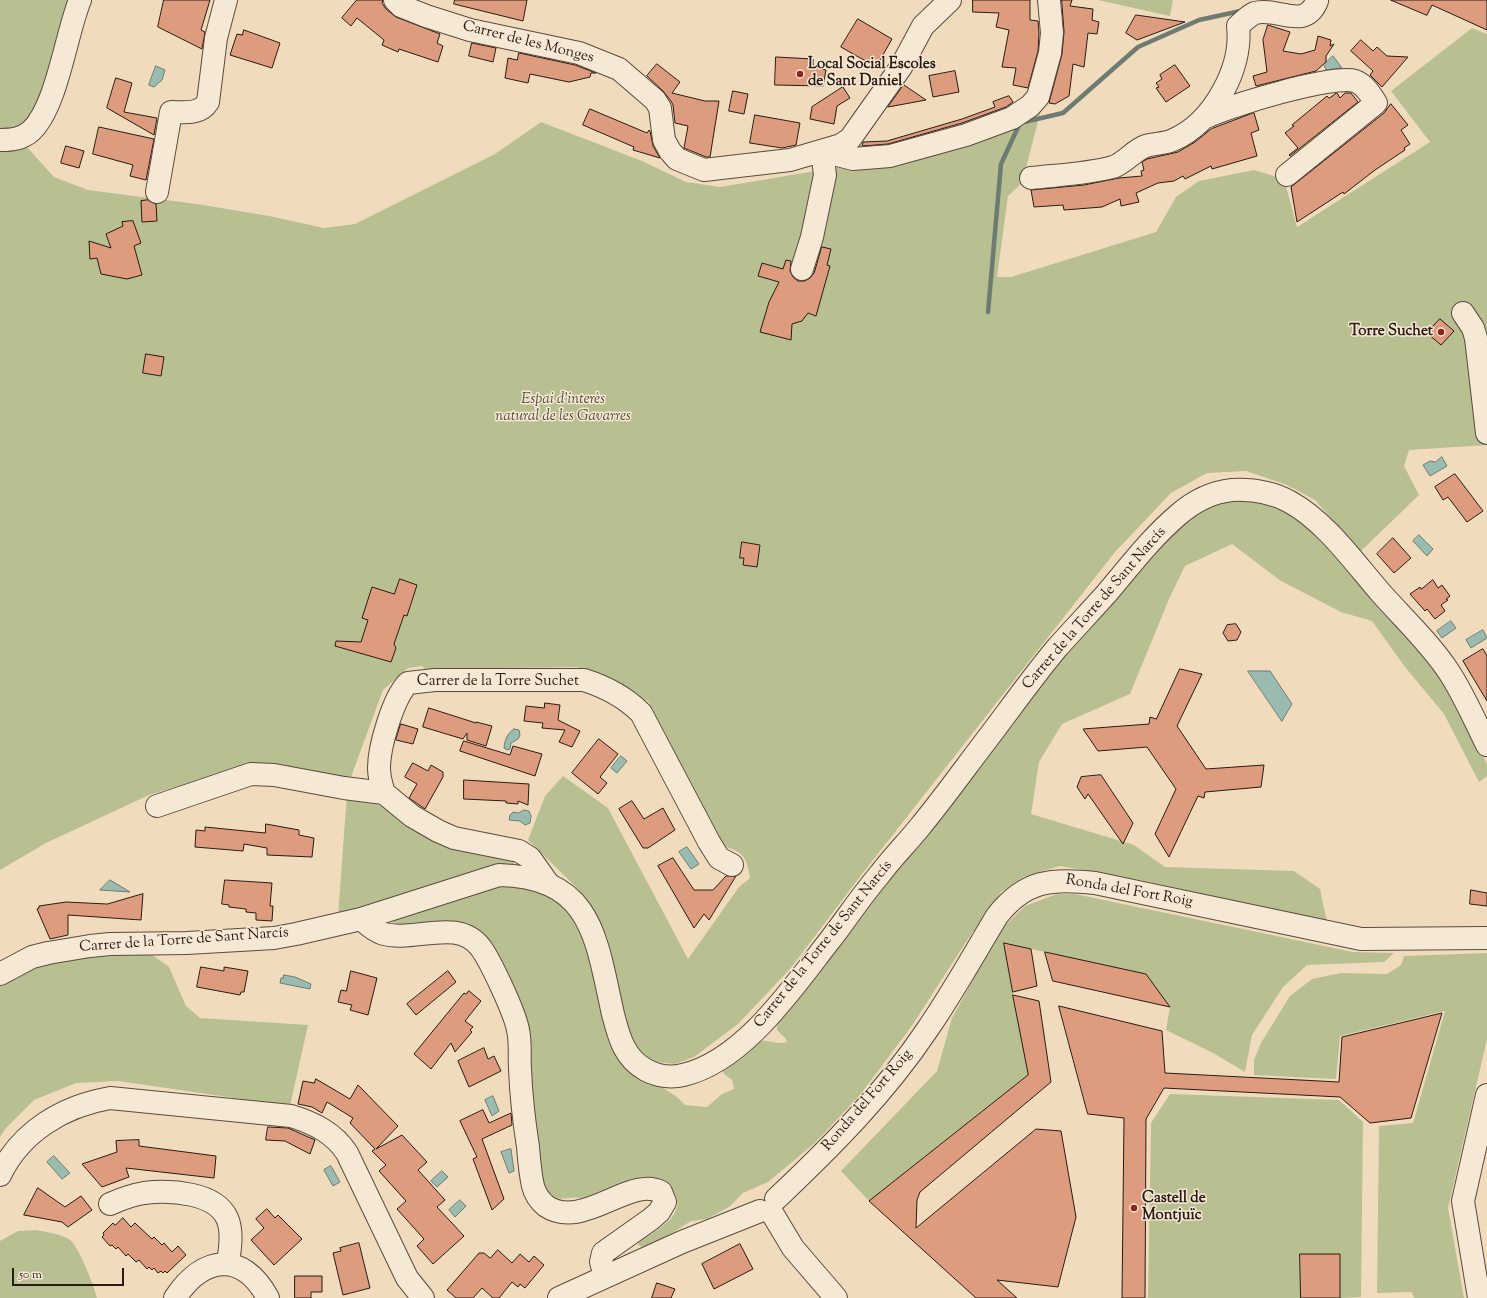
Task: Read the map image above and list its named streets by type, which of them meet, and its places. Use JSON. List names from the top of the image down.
{
  "streets": {
    "street": [
      "Carrer de les Monges",
      "Carrer de la Torre de Sant Narcís",
      "Carrer de la Torre Suchet",
      "Ronda del Fort Roig"
    ]
  },
  "parks": ["Espai d'interès natural de les Gavarres"],
  "places": ["Local Social Escoles de Sant Daniel", "Torre Suchet", "Castell de Montjuïc"],
  "scale_bar": "50 m"
}
